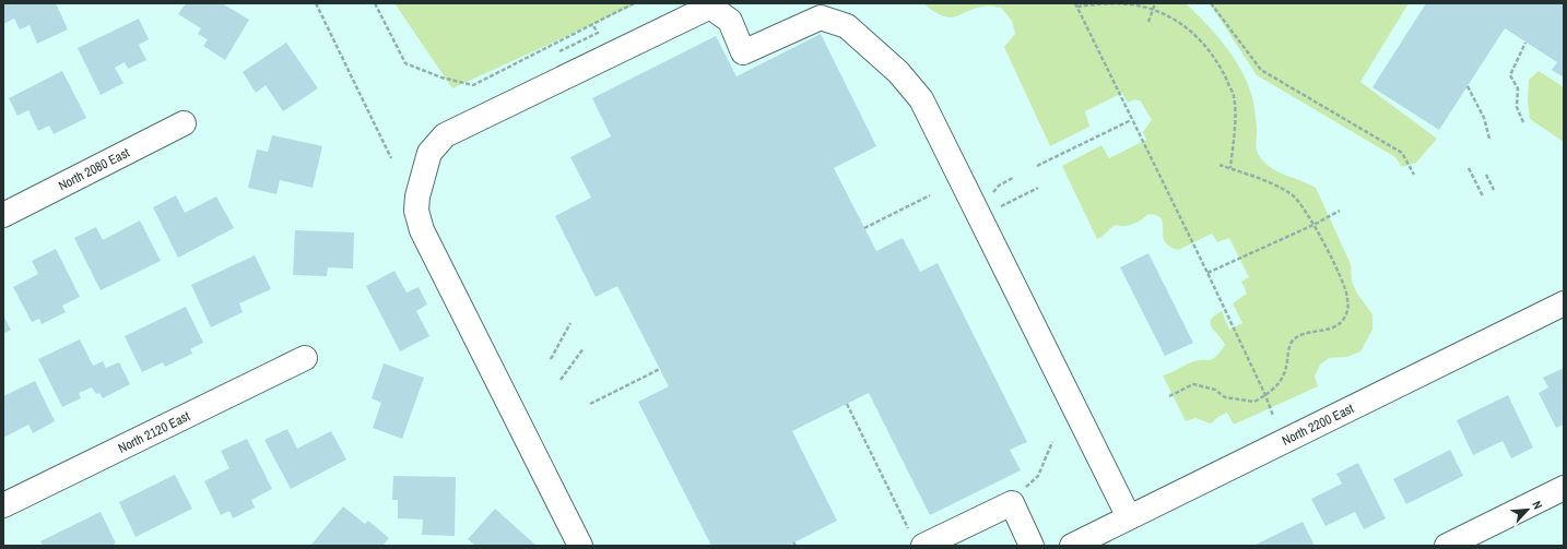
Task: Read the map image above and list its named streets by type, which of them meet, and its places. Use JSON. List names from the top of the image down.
{
  "streets": {
    "street": ["North 2080 East", "North 2200 East", "North 2120 East"]
  },
  "north": "top right"
}
